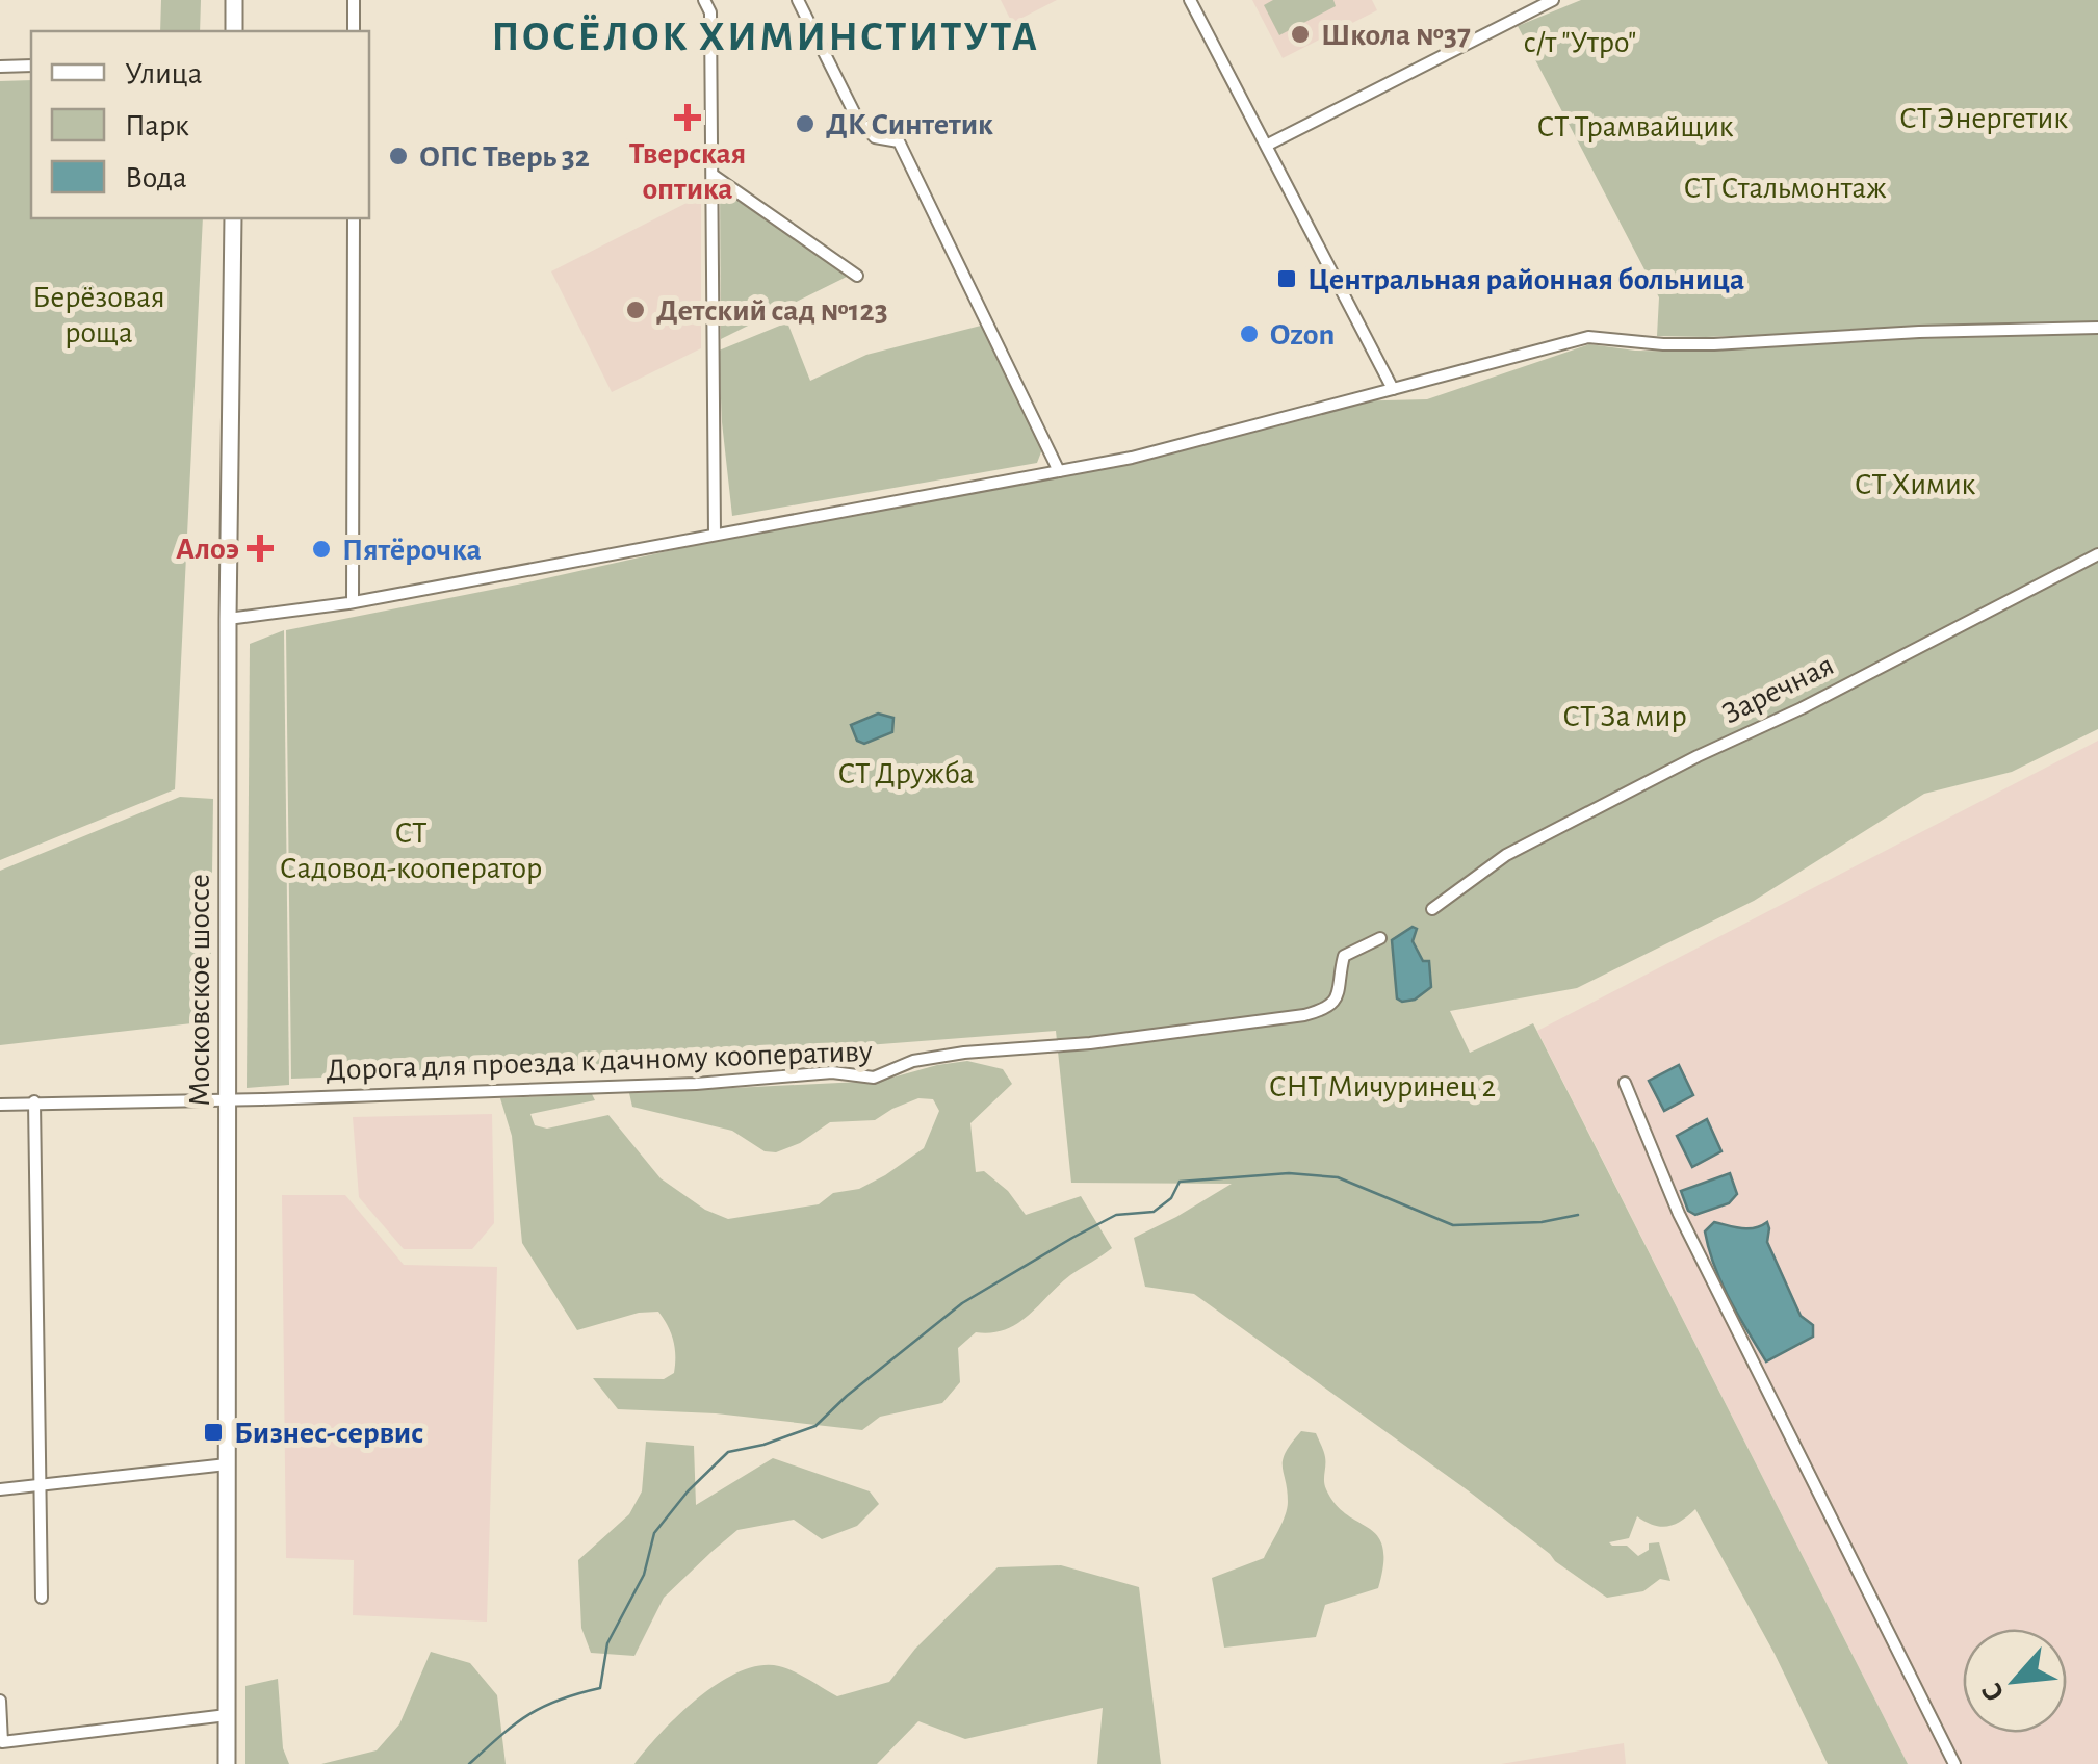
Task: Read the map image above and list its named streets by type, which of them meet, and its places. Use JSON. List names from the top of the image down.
{
  "streets": {
    "main road": ["Московское шоссе"],
    "street": ["Заречная", "Дорога для проезда к дачному кооперативу"]
  },
  "crossings": [
    ["Московское шоссе", "Дорога для проезда к дачному кооперативу"]
  ],
  "districts": ["ПОСЁЛОК ХИМИНСТИТУТА"],
  "parks": [
    "с/т \"Утро\"",
    "СТ Энергетик",
    "СТ Трамвайщик",
    "СТ Стальмонтаж",
    "Берёзовая роща",
    "СТ Химик",
    "СТ За мир",
    "СТ Дружба",
    "СТ Садовод-кооператор",
    "СНТ Мичуринец 2"
  ],
  "places": {
    "other": [
      "Школа №37",
      "ДК Синтетик",
      "ОПС Тверь 32",
      "Детский сад №123",
      "Ozon",
      "Пятёрочка"
    ],
    "health": ["Тверская оптика", "Алоэ"],
    "transit": ["Центральная районная больница", "Бизнес-сервис"]
  },
  "legend": ["Улица", "Парк", "Вода"],
  "north": "bottom left"
}
